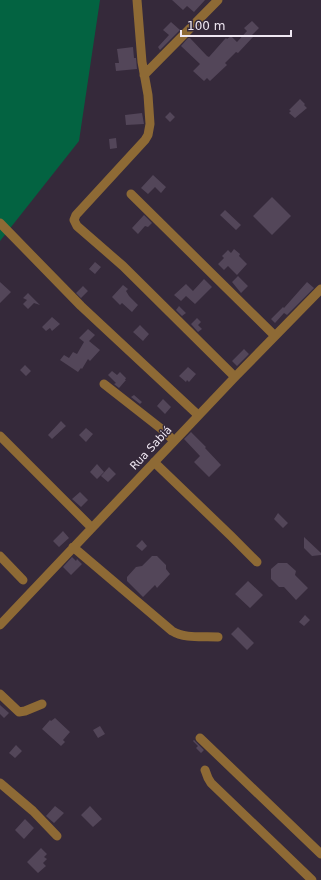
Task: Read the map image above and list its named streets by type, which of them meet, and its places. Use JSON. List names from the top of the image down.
{
  "streets": {
    "street": ["Rua Sabiá"]
  },
  "scale_bar": "100 m"
}
